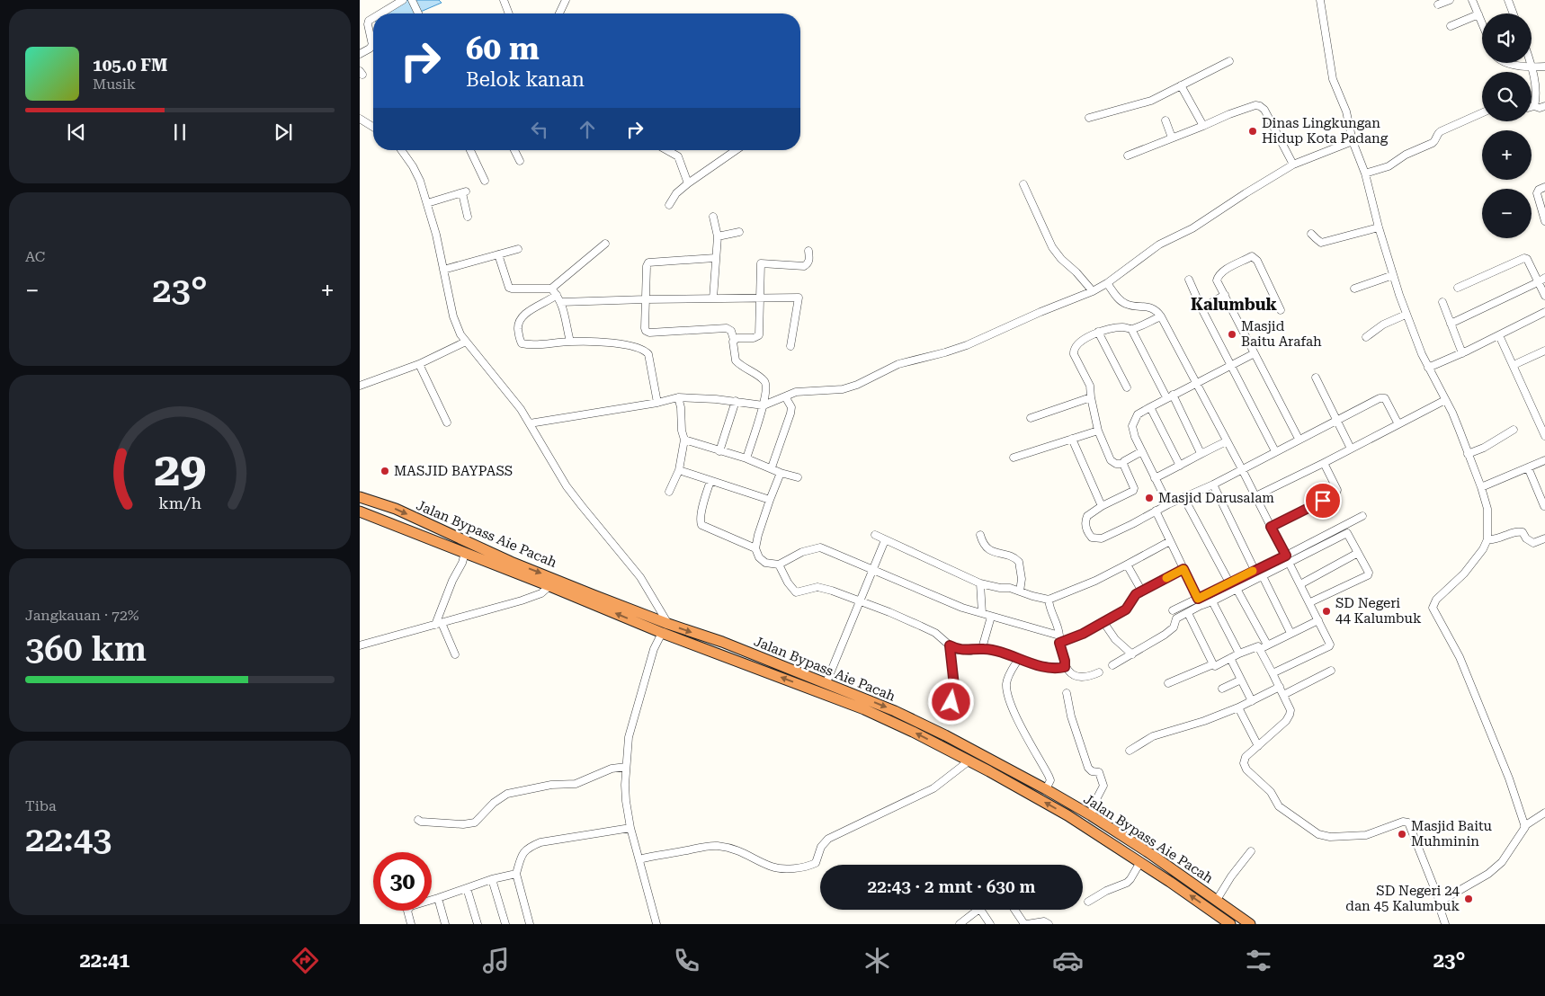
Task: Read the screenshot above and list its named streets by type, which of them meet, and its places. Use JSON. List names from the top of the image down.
{
  "streets": {
    "highway": ["Jalan Bypass Aie Pacah"]
  },
  "districts": ["Kalumbuk"],
  "places": [
    "Dinas Lingkungan Hidup Kota Padang",
    "Masjid Baitu Arafah",
    "MASJID BAYPASS",
    "Masjid Darusalam",
    "SD Negeri 44 Kalumbuk",
    "Masjid Baitu Muhminin",
    "SD Negeri 24 dan 45 Kalumbuk"
  ],
  "page": {
    "map_buttons": ["+", "−"],
    "turn": ["60 m", "Belok kanan"],
    "song": ["105.0 FM", "Musik"],
    "tile": [
      "AC",
      ["Jangkauan · 72%", "360 km"],
      ["Tiba", "22:43"]
    ],
    "heat": ["−", "23°", "+"],
    "limit": "30",
    "trip": "22:43 · 2 mnt · 630 m",
    "tabs": ["22:41", "23°"],
    "gauge": ["29", "km/h"]
  }
}
